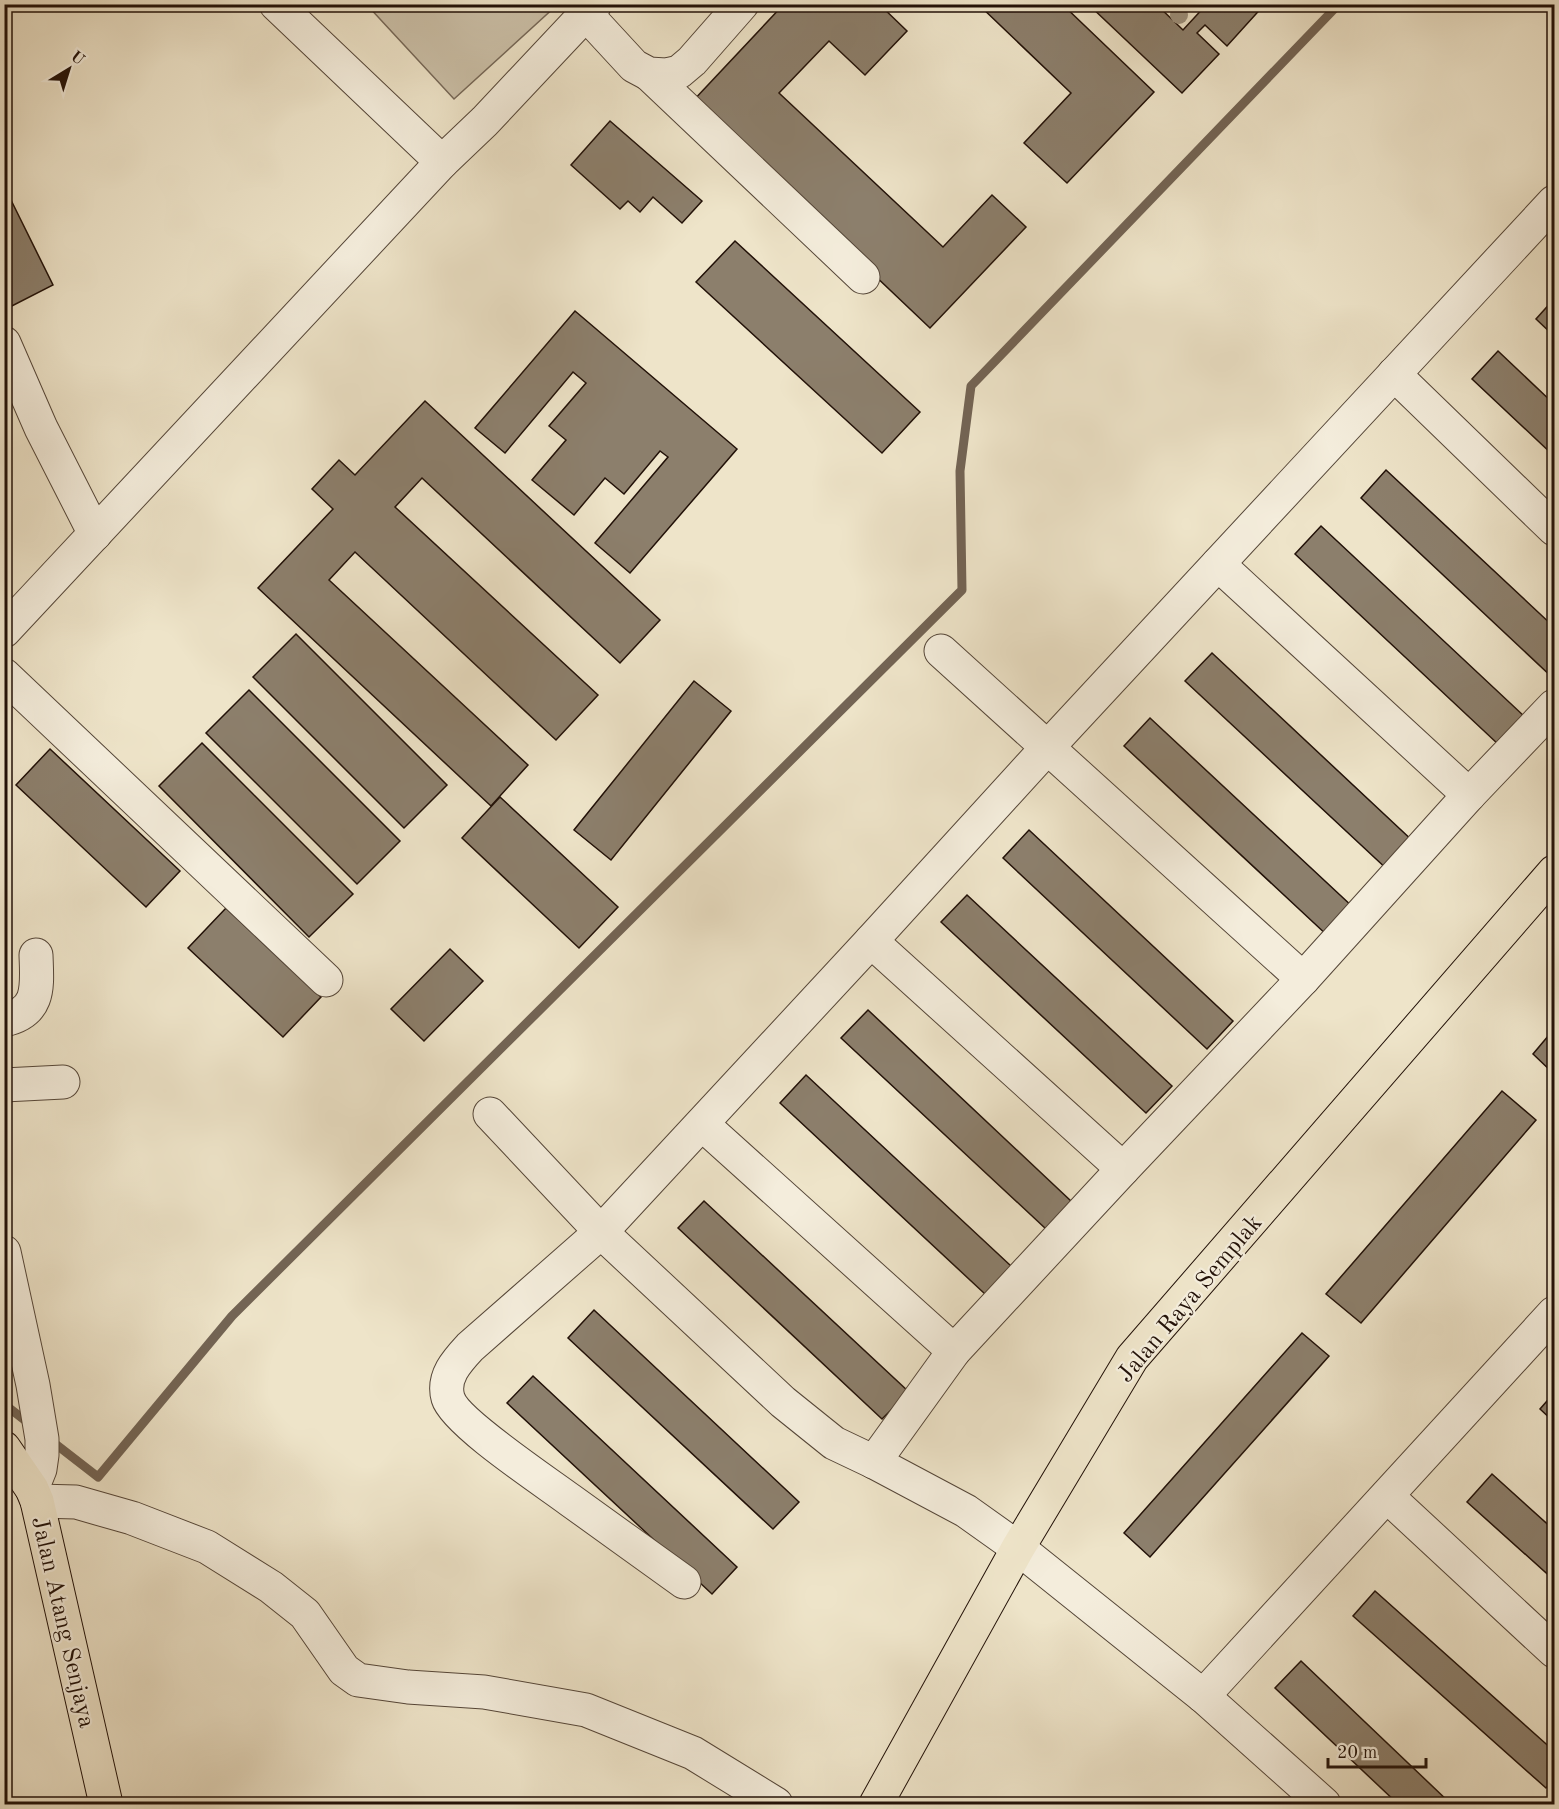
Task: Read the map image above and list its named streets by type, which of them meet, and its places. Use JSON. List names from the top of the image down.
{
  "streets": {
    "main road": ["Jalan Raya Semplak", "Jalan Atang Senjaya"]
  },
  "scale_bar": "20 m",
  "north": "top right"
}
